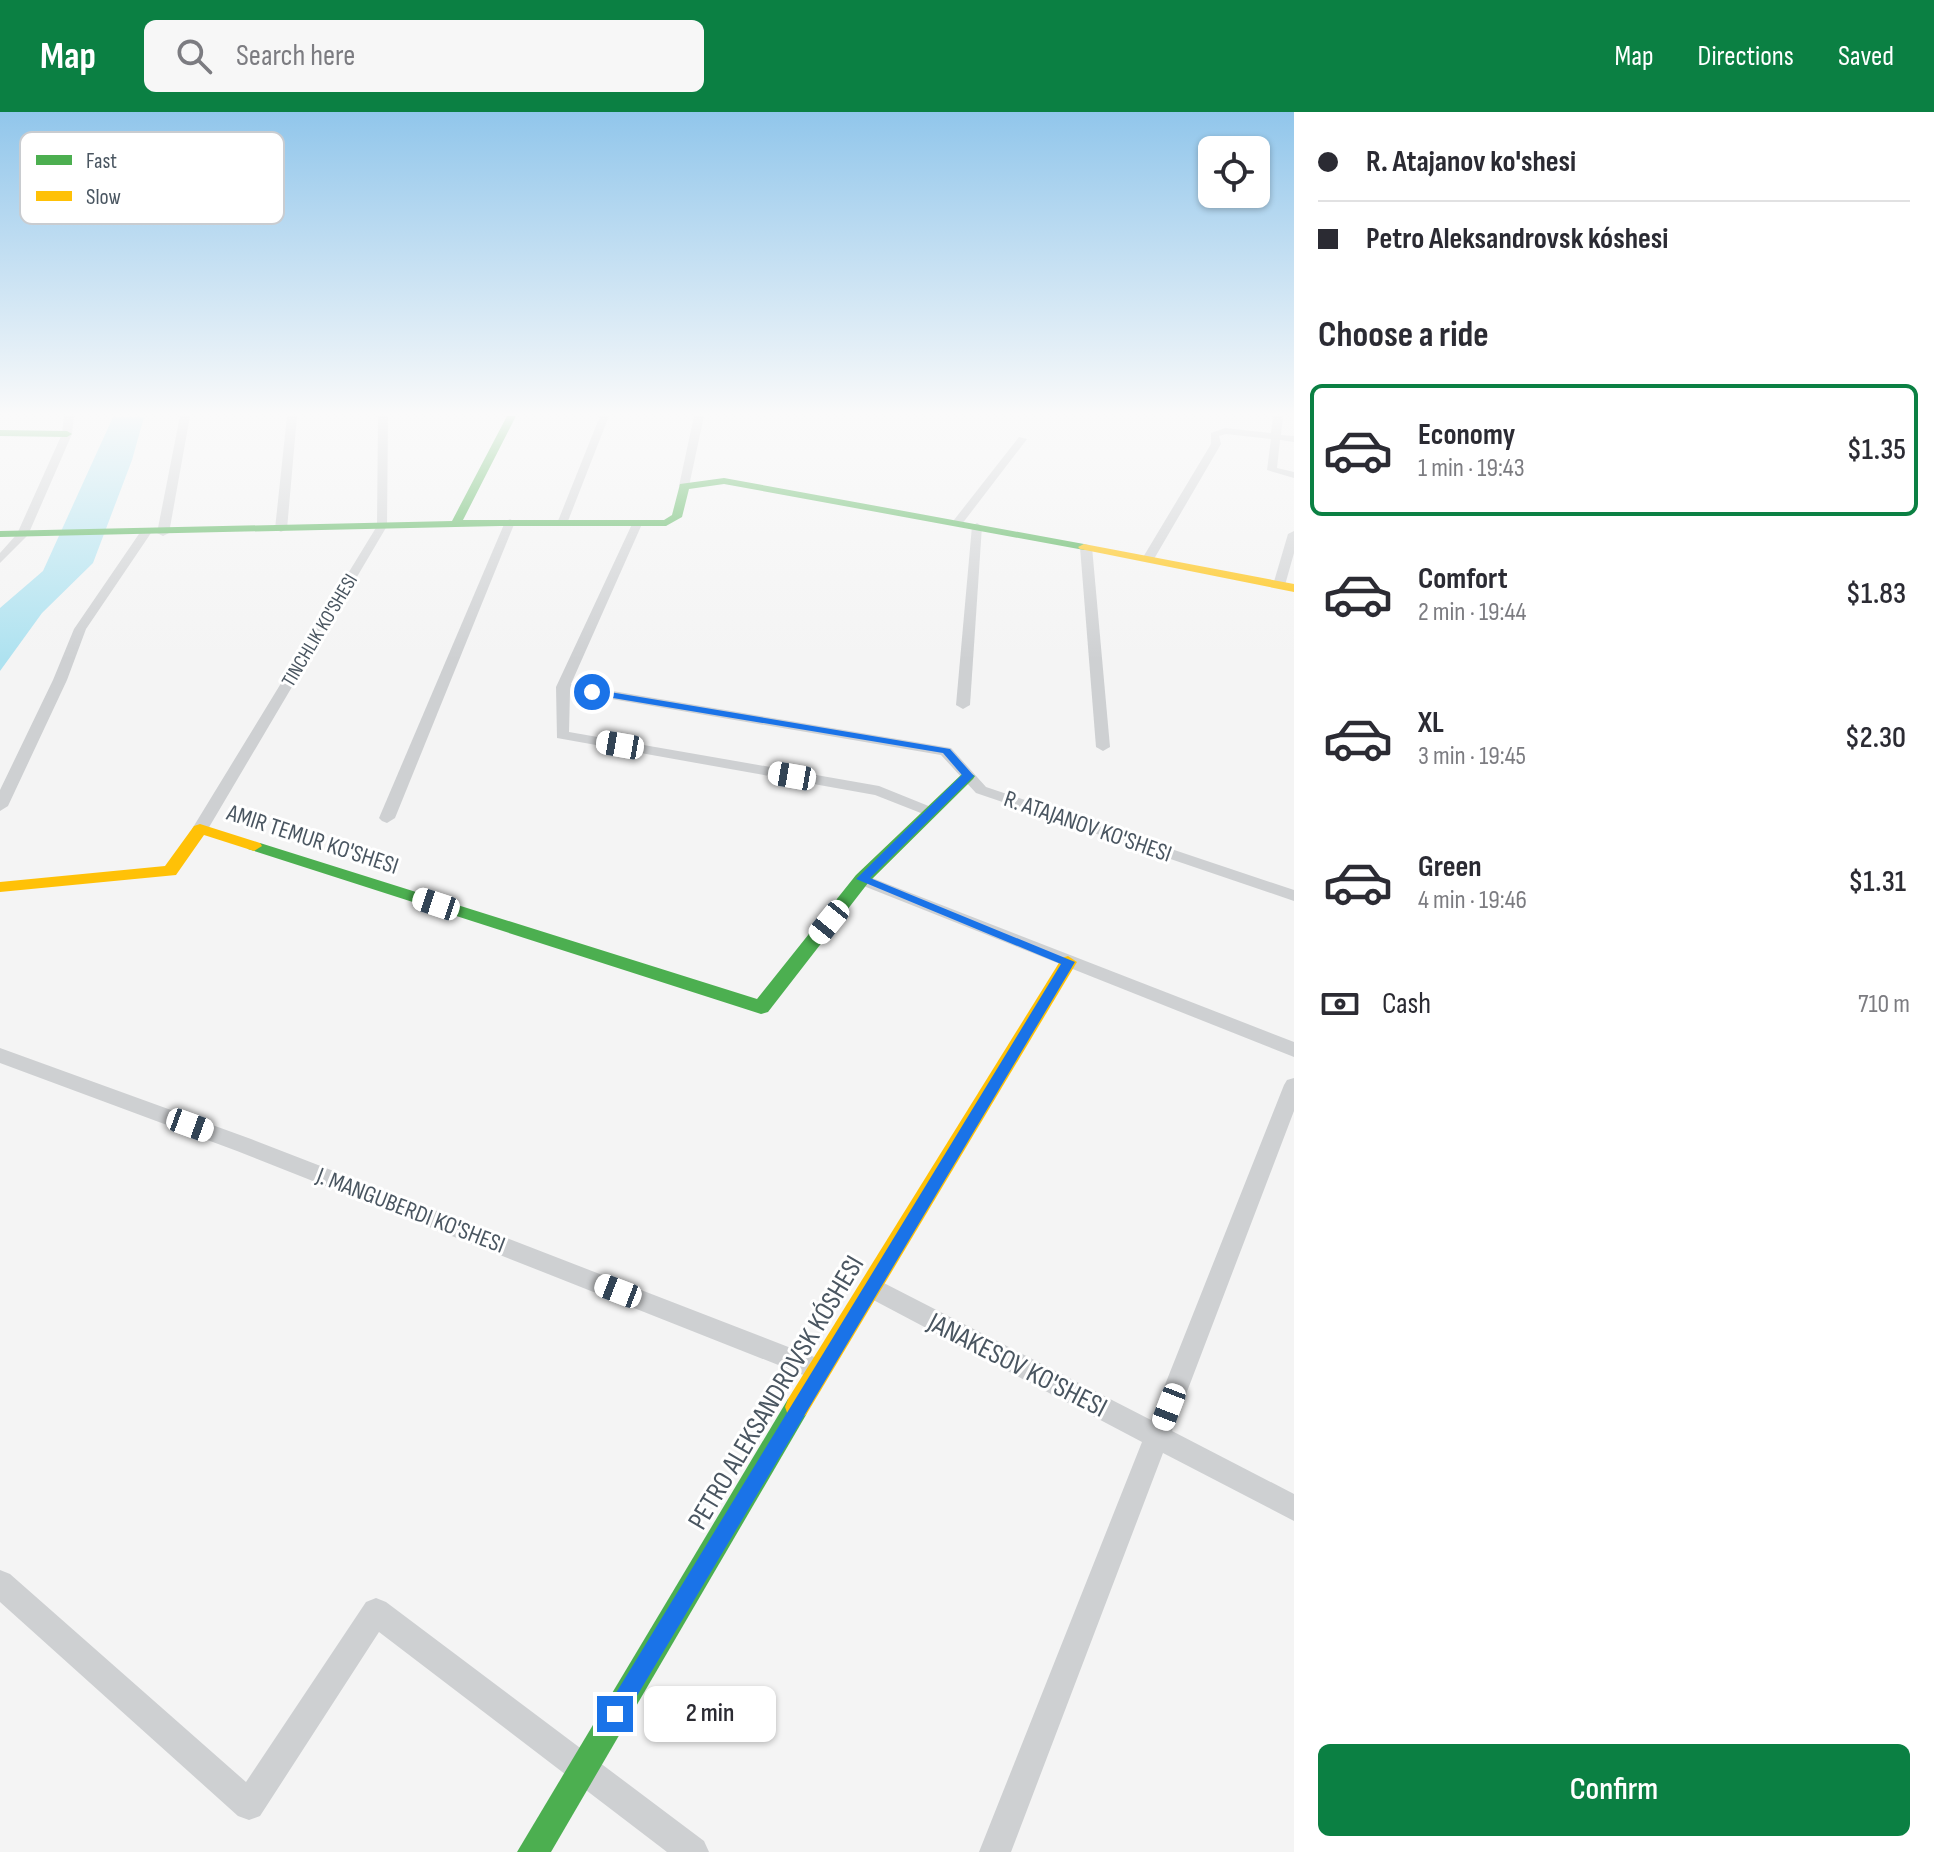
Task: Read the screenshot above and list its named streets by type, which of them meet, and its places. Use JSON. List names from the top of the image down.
{
  "streets": {
    "street": [
      "TINCHLIK KO'SHESI",
      "R. ATAJANOV KO'SHESI",
      "AMIR TEMUR KO'SHESI",
      "J. MANGUBERDI KO'SHESI",
      "JANAKESOV KO'SHESI",
      "PETRO ALEKSANDROVSK KÓSHESI"
    ]
  },
  "crossings": [
    ["TINCHLIK KO'SHESI", "AMIR TEMUR KO'SHESI"],
    ["J. MANGUBERDI KO'SHESI", "PETRO ALEKSANDROVSK KÓSHESI"],
    ["JANAKESOV KO'SHESI", "PETRO ALEKSANDROVSK KÓSHESI"]
  ],
  "legend": ["Fast", "Slow"],
  "page": {
    "header": "Map",
    "search": "Search here",
    "nav": ["Map", "Directions", "Saved"],
    "banner": ["R. Atajanov ko'shesi", "Petro Aleksandrovsk kóshesi"],
    "heading": "Choose a ride",
    "list": [
      {
        "name": "Economy",
        "note": "1 min · 19:43",
        "value": "$1.35"
      },
      {
        "name": "Comfort",
        "note": "2 min · 19:44",
        "value": "$1.83"
      },
      {
        "name": "XL",
        "note": "3 min · 19:45",
        "value": "$2.30"
      },
      {
        "name": "Green",
        "note": "4 min · 19:46",
        "value": "$1.31"
      }
    ],
    "pay": ["Cash", "710 m"],
    "bubble": "2 min",
    "buttons": "Confirm"
  }
}
